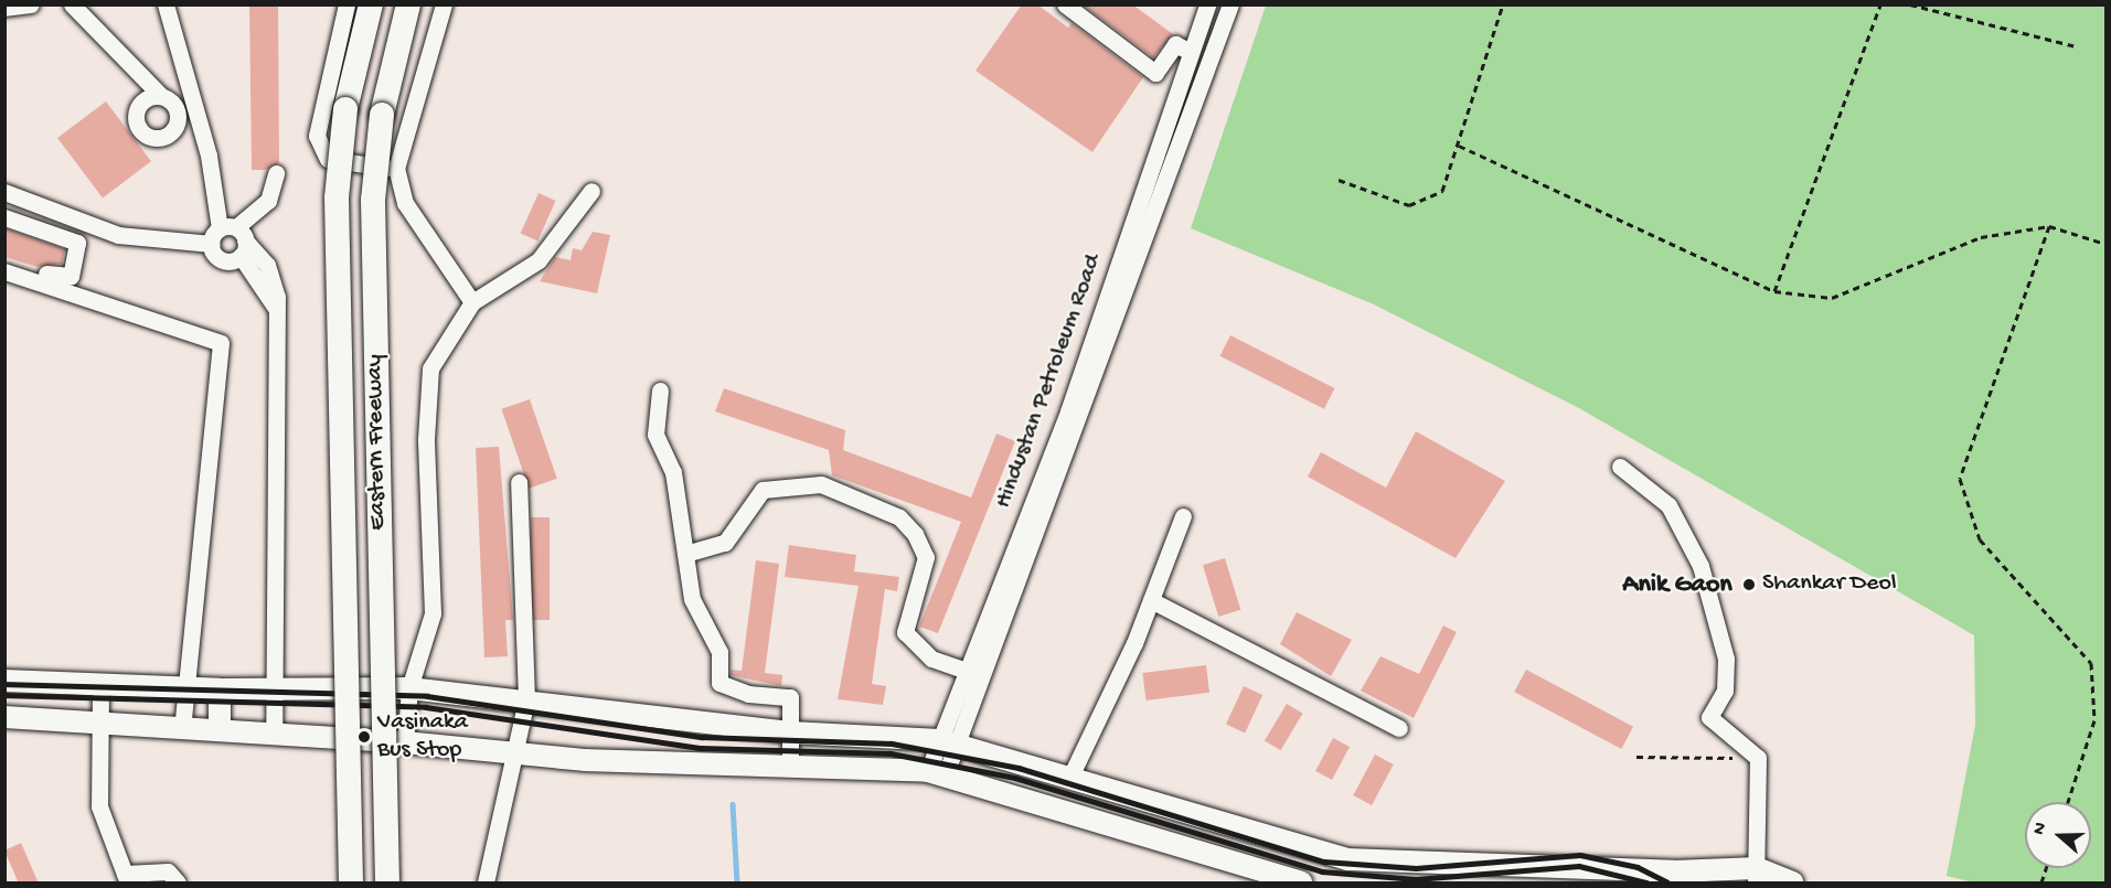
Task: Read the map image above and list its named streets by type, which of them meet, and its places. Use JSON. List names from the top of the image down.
{
  "streets": {
    "highway": ["Eastern Freeway"],
    "street": ["Hindustan Petroleum Road"]
  },
  "districts": ["Anik Gaon"],
  "places": ["Shankar Deol", "Vasinaka Bus Stop"],
  "north": "left"
}
